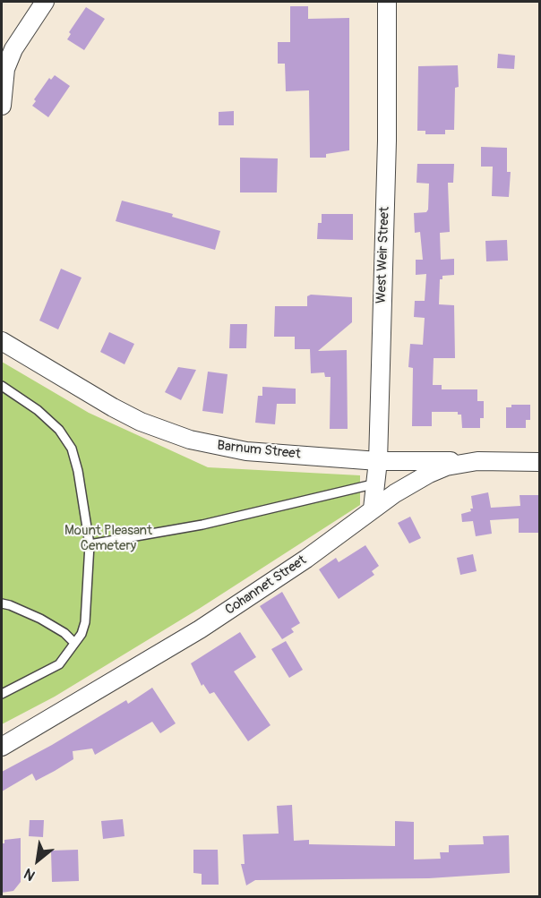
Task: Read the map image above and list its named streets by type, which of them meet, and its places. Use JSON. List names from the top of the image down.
{
  "streets": {
    "street": ["West Weir Street", "Barnum Street", "Cohannet Street"]
  },
  "crossings": [
    ["West Weir Street", "Barnum Street"],
    ["West Weir Street", "Cohannet Street"],
    ["Barnum Street", "Cohannet Street"]
  ],
  "parks": ["Mount Pleasant Cemetery"],
  "north": "bottom left"
}
